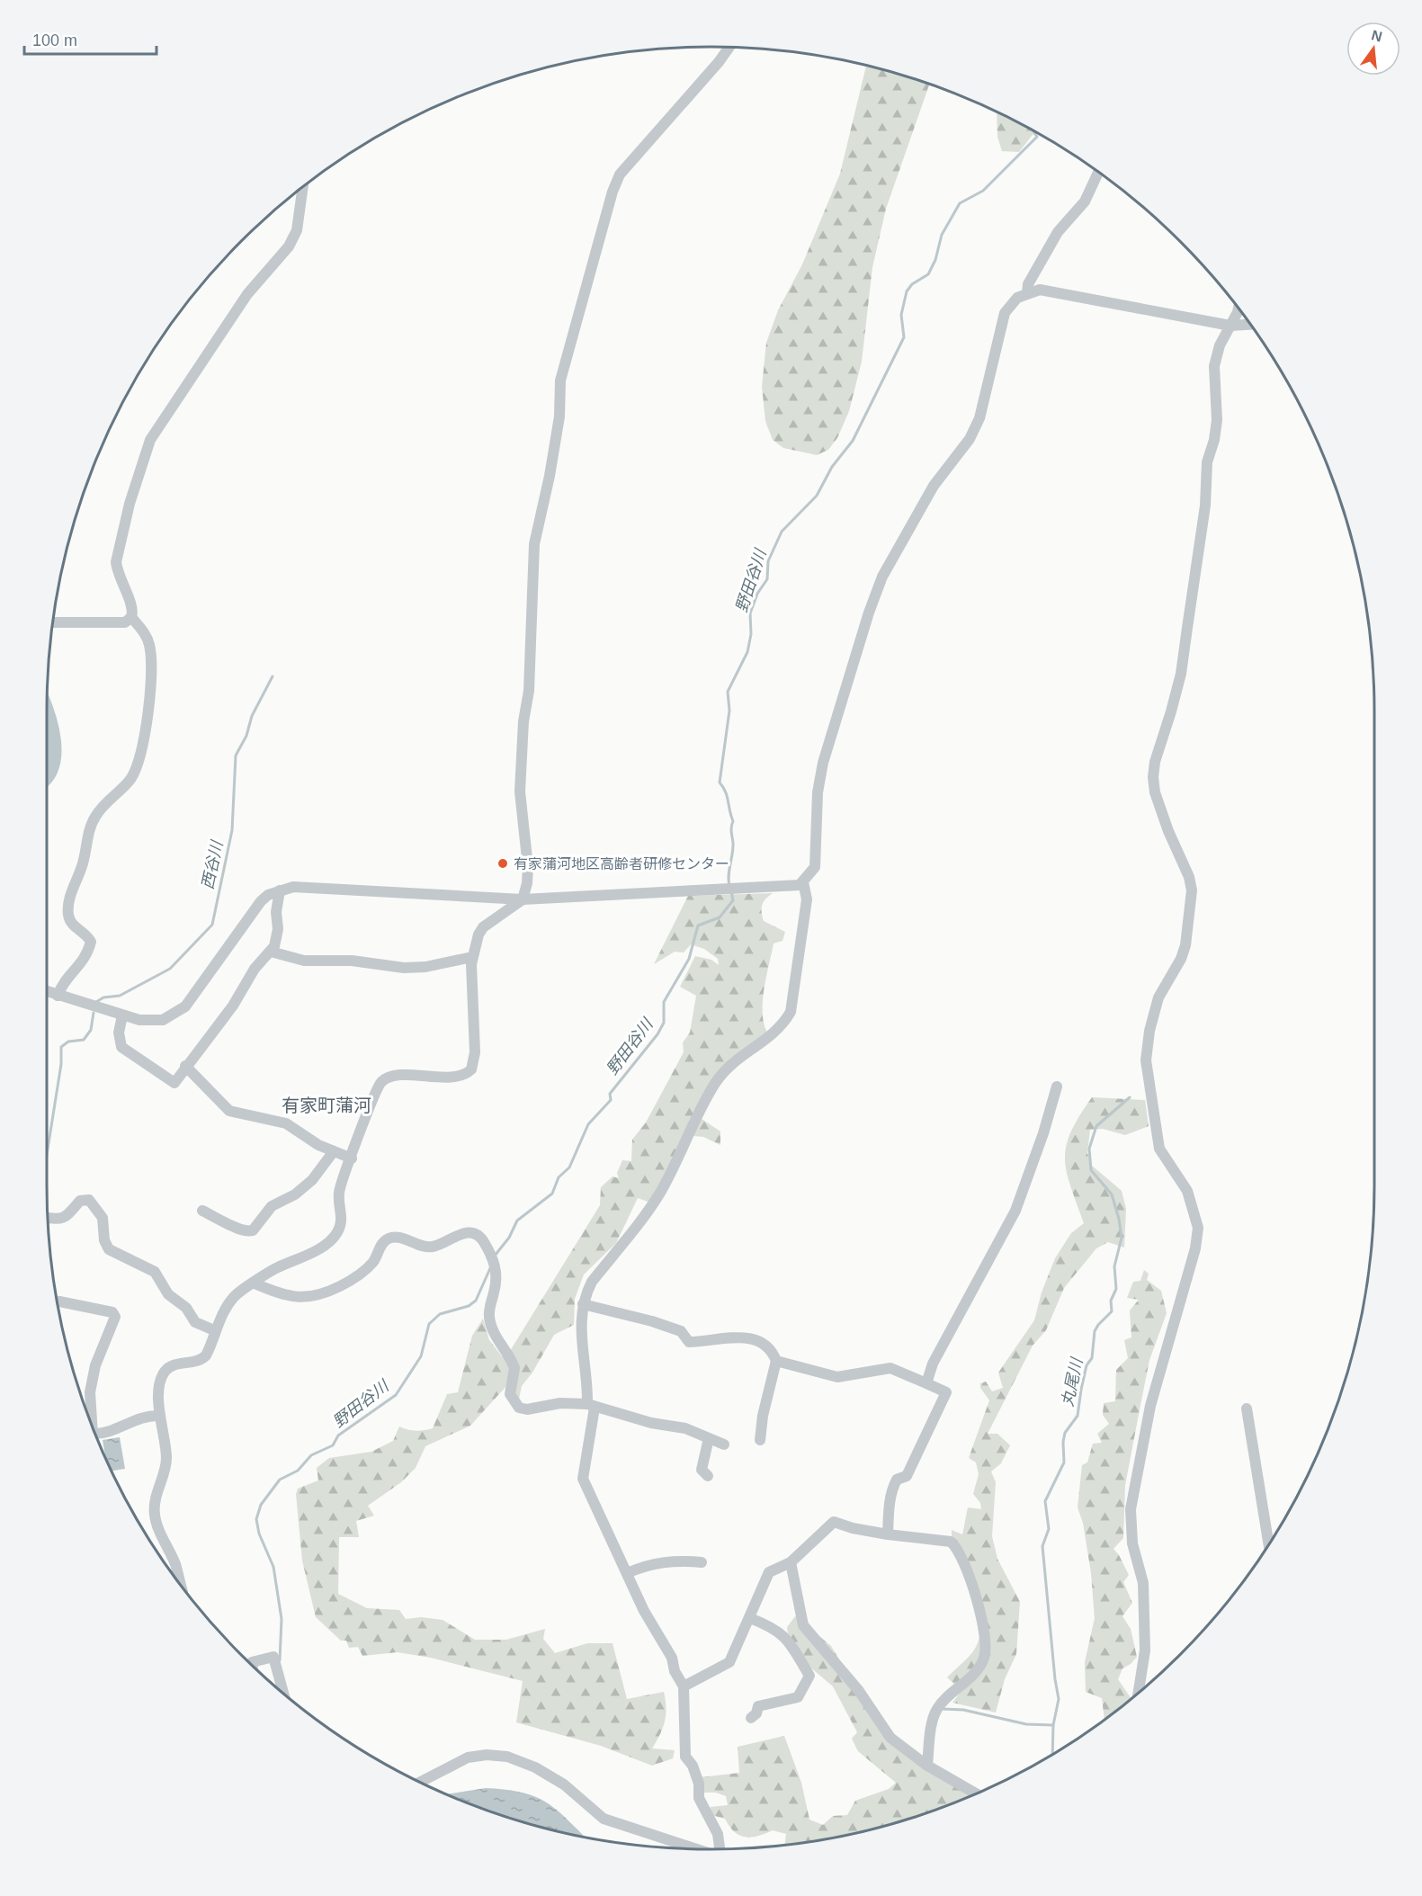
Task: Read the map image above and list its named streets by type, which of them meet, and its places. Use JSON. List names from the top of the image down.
{
  "districts": ["有家町蒲河"],
  "water": ["野田谷川", "西谷川", "丸尾川"],
  "places": ["有家蒲河地区高齢者研修センター"],
  "scale_bar": "100 m",
  "north": "top"
}
